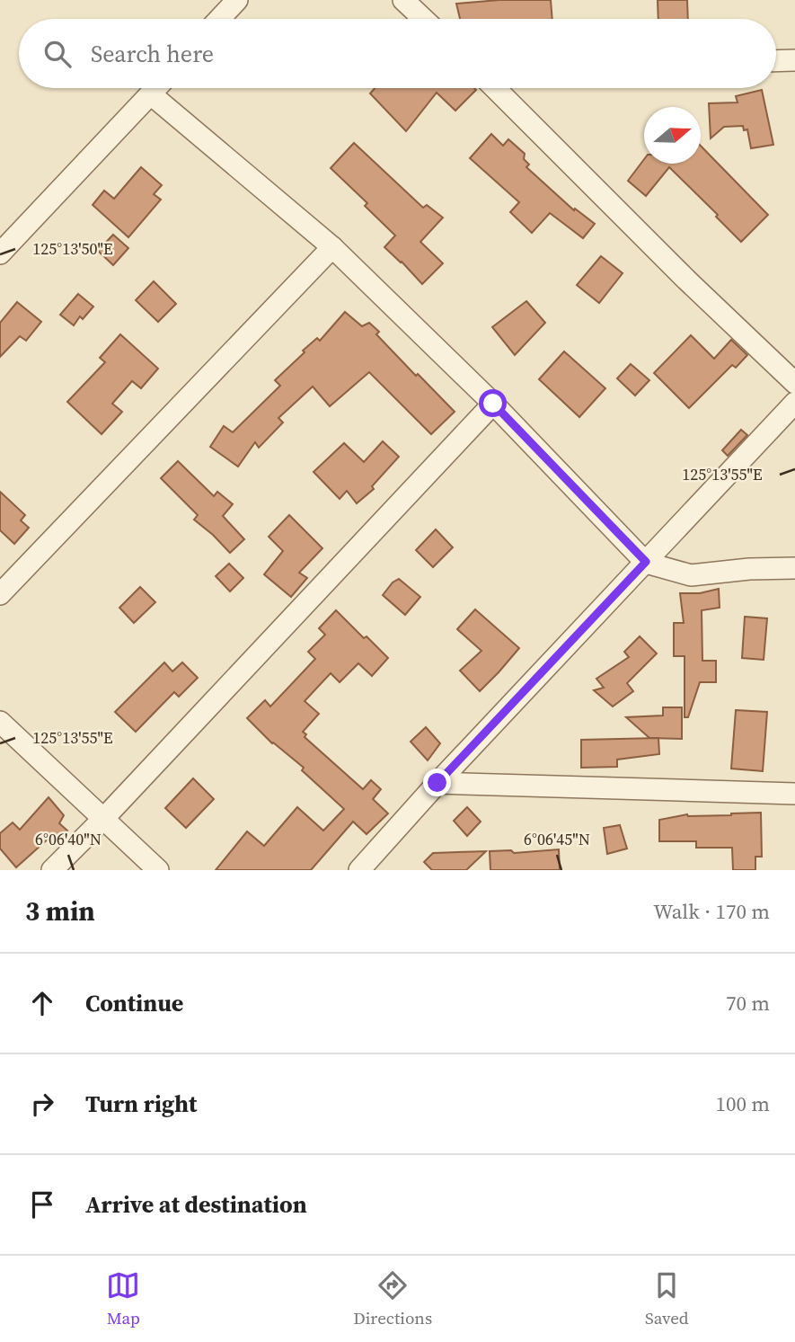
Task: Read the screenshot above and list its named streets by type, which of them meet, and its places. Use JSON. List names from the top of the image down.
{
  "north": "right",
  "page": {
    "search": "Search here",
    "heading": ["3 min", "Walk · 170 m"],
    "list": [
      ["Continue", "70 m"],
      ["Turn right", "100 m"],
      "Arrive at destination"
    ],
    "nav": ["Map", "Directions", "Saved"]
  },
  "coordinates": [
    "125°13'50\"E",
    "125°13'55\"E",
    "6°06'40\"N",
    "6°06'45\"N"
  ]
}
